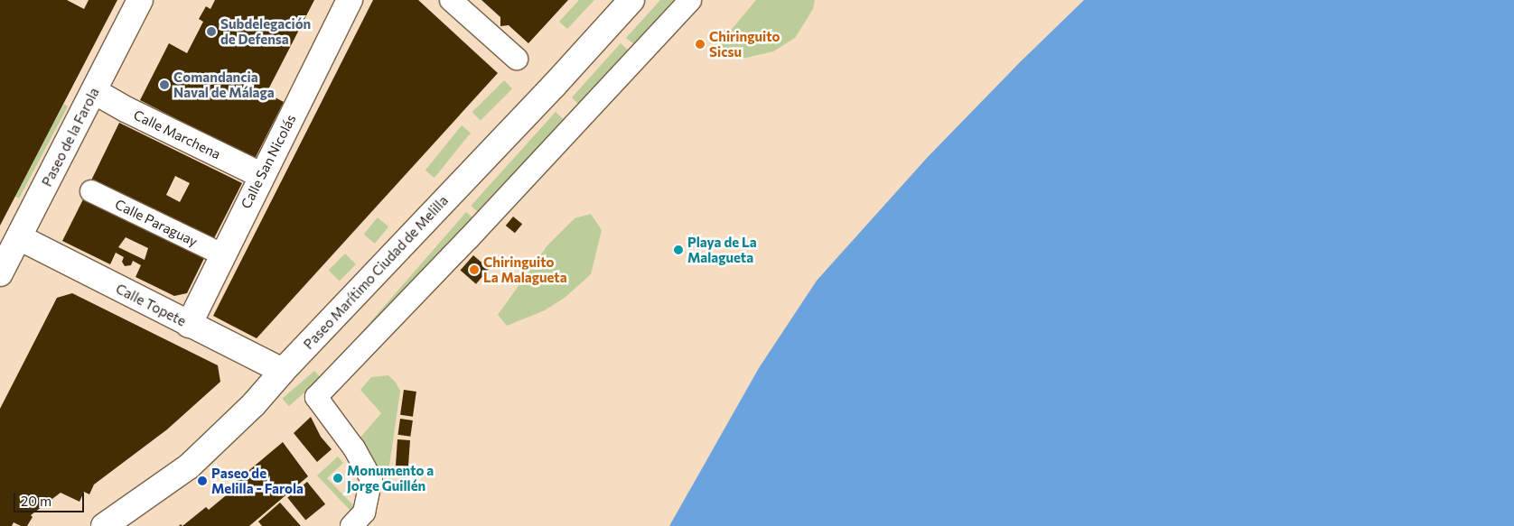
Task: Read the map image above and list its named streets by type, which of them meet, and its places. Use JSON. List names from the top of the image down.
{
  "streets": {
    "street": [
      "Calle Marchena",
      "Paseo de la Farola",
      "Calle San Nicolás",
      "Calle Paraguay",
      "Paseo Marítimo Ciudad de Melilla",
      "Calle Topete"
    ]
  },
  "crossings": [
    ["Calle Marchena", "Paseo de la Farola"],
    ["Calle Marchena", "Calle San Nicolás"],
    ["Paseo de la Farola", "Calle Topete"],
    ["Calle San Nicolás", "Calle Paraguay"],
    ["Calle San Nicolás", "Calle Topete"],
    ["Paseo Marítimo Ciudad de Melilla", "Calle Topete"]
  ],
  "places": [
    "Subdelegación de Defensa",
    "Chiringuito Sicsu",
    "Comandancia Naval de Málaga",
    "Playa de La Malagueta",
    "Chiringuito La Malagueta",
    "Monumento a Jorge Guillén",
    "Paseo de Melilla - Farola"
  ],
  "scale_bar": "20 m"
}
